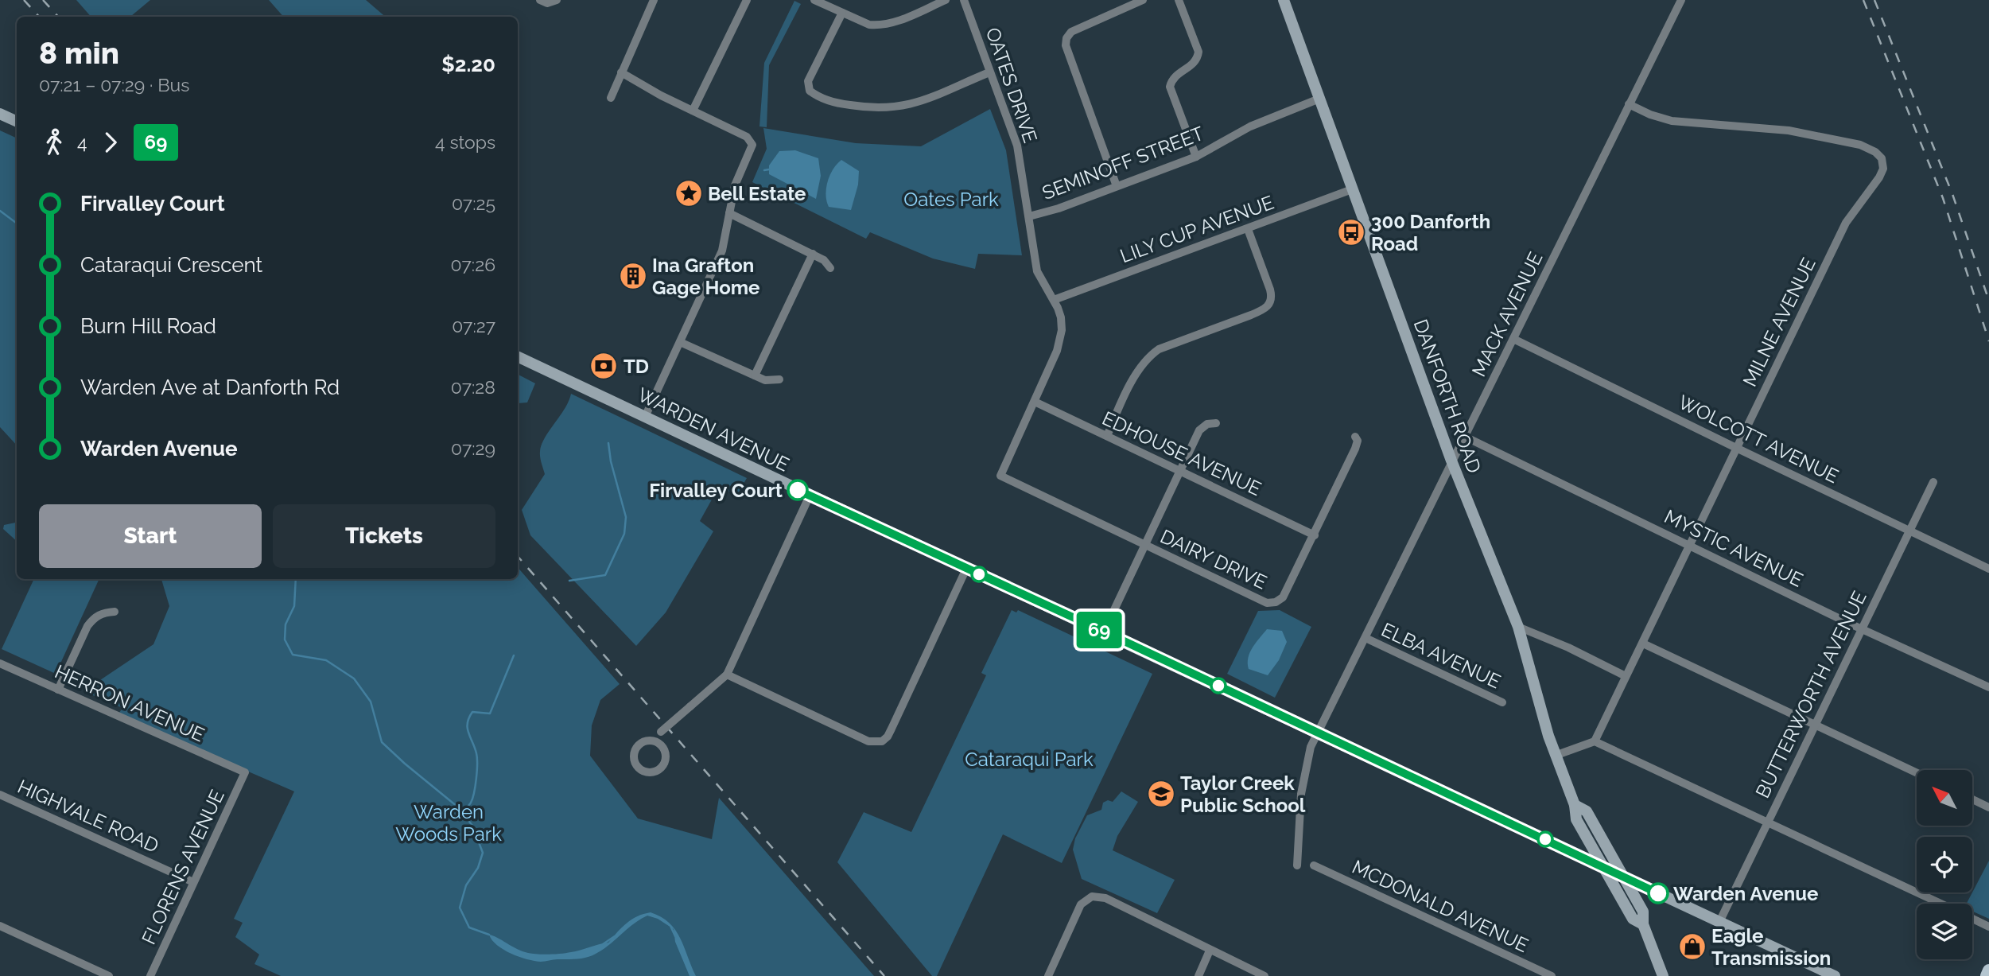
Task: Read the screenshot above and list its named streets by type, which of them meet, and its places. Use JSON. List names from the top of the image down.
{
  "streets": {
    "main road": ["DANFORTH ROAD", "WARDEN AVENUE"],
    "street": [
      "OATES DRIVE",
      "SEMINOFF STREET",
      "LILY CUP AVENUE",
      "MACK AVENUE",
      "MILNE AVENUE",
      "WOLCOTT AVENUE",
      "EDHOUSE AVENUE",
      "MYSTIC AVENUE",
      "DAIRY DRIVE",
      "ELBA AVENUE",
      "BUTTERWORTH AVENUE",
      "HERRON AVENUE",
      "HIGHVALE ROAD",
      "FLORENS AVENUE",
      "MCDONALD AVENUE"
    ]
  },
  "crossings": [
    ["OATES DRIVE", "SEMINOFF STREET"],
    ["OATES DRIVE", "LILY CUP AVENUE"],
    ["SEMINOFF STREET", "DANFORTH ROAD"],
    ["LILY CUP AVENUE", "DANFORTH ROAD"],
    ["MACK AVENUE", "MILNE AVENUE"],
    ["MACK AVENUE", "DANFORTH ROAD"],
    ["MACK AVENUE", "WARDEN AVENUE"],
    ["MACK AVENUE", "WOLCOTT AVENUE"],
    ["MACK AVENUE", "MYSTIC AVENUE"],
    ["MACK AVENUE", "ELBA AVENUE"],
    ["MILNE AVENUE", "WOLCOTT AVENUE"],
    ["MILNE AVENUE", "MYSTIC AVENUE"],
    ["DANFORTH ROAD", "WARDEN AVENUE"],
    ["WARDEN AVENUE", "BUTTERWORTH AVENUE"],
    ["WOLCOTT AVENUE", "BUTTERWORTH AVENUE"],
    ["EDHOUSE AVENUE", "DAIRY DRIVE"],
    ["MYSTIC AVENUE", "BUTTERWORTH AVENUE"],
    ["HERRON AVENUE", "FLORENS AVENUE"],
    ["HIGHVALE ROAD", "FLORENS AVENUE"]
  ],
  "parks": ["Oates Park", "Cataraqui Park", "Warden Woods Park"],
  "places": {
    "place": ["Bell Estate"],
    "bus stop": ["300 Danforth Road"],
    "building": ["Ina Grafton Gage Home"],
    "bank": ["TD"],
    "other": ["Firvalley Court", "Warden Avenue"],
    "school or university": ["Taylor Creek Public School"],
    "shop": ["Eagle Transmission"]
  },
  "lines": ["bus line 69"],
  "north": "top left",
  "page": {
    "on_map": "69",
    "heading": ["8 min", "07:21 – 07:29 · Bus", "$2.20"],
    "legs": ["4", "69", "4 stops"],
    "list": [
      {
        "name": "Firvalley Court",
        "value": "07:25"
      },
      {
        "name": "Cataraqui Crescent",
        "value": "07:26"
      },
      {
        "name": "Burn Hill Road",
        "value": "07:27"
      },
      {
        "name": "Warden Ave at Danforth Rd",
        "value": "07:28"
      },
      {
        "name": "Warden Avenue",
        "value": "07:29"
      }
    ],
    "buttons": ["Start", "Tickets"]
  }
}
